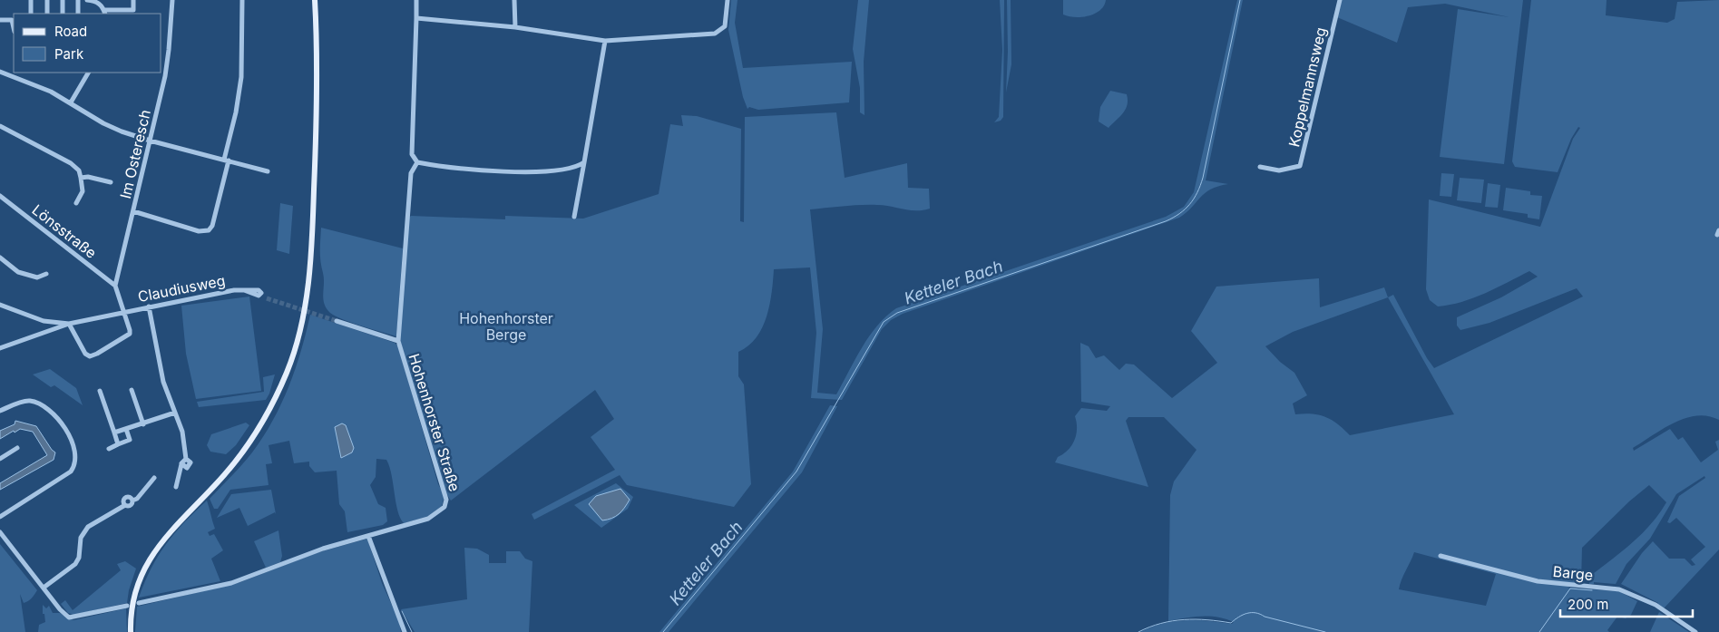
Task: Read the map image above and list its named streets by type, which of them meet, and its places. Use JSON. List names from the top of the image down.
{
  "streets": {
    "street": [
      "Koppelmannsweg",
      "Im Osteresch",
      "Lönsstraße",
      "Claudiusweg",
      "Hohenhorster Straße",
      "Barge"
    ]
  },
  "crossings": [
    ["Im Osteresch", "Lönsstraße"],
    ["Im Osteresch", "Claudiusweg"]
  ],
  "water": ["Ketteler Bach"],
  "parks": ["Hohenhorster Berge"],
  "legend": ["Road", "Park"],
  "scale_bar": "200 m"
}
